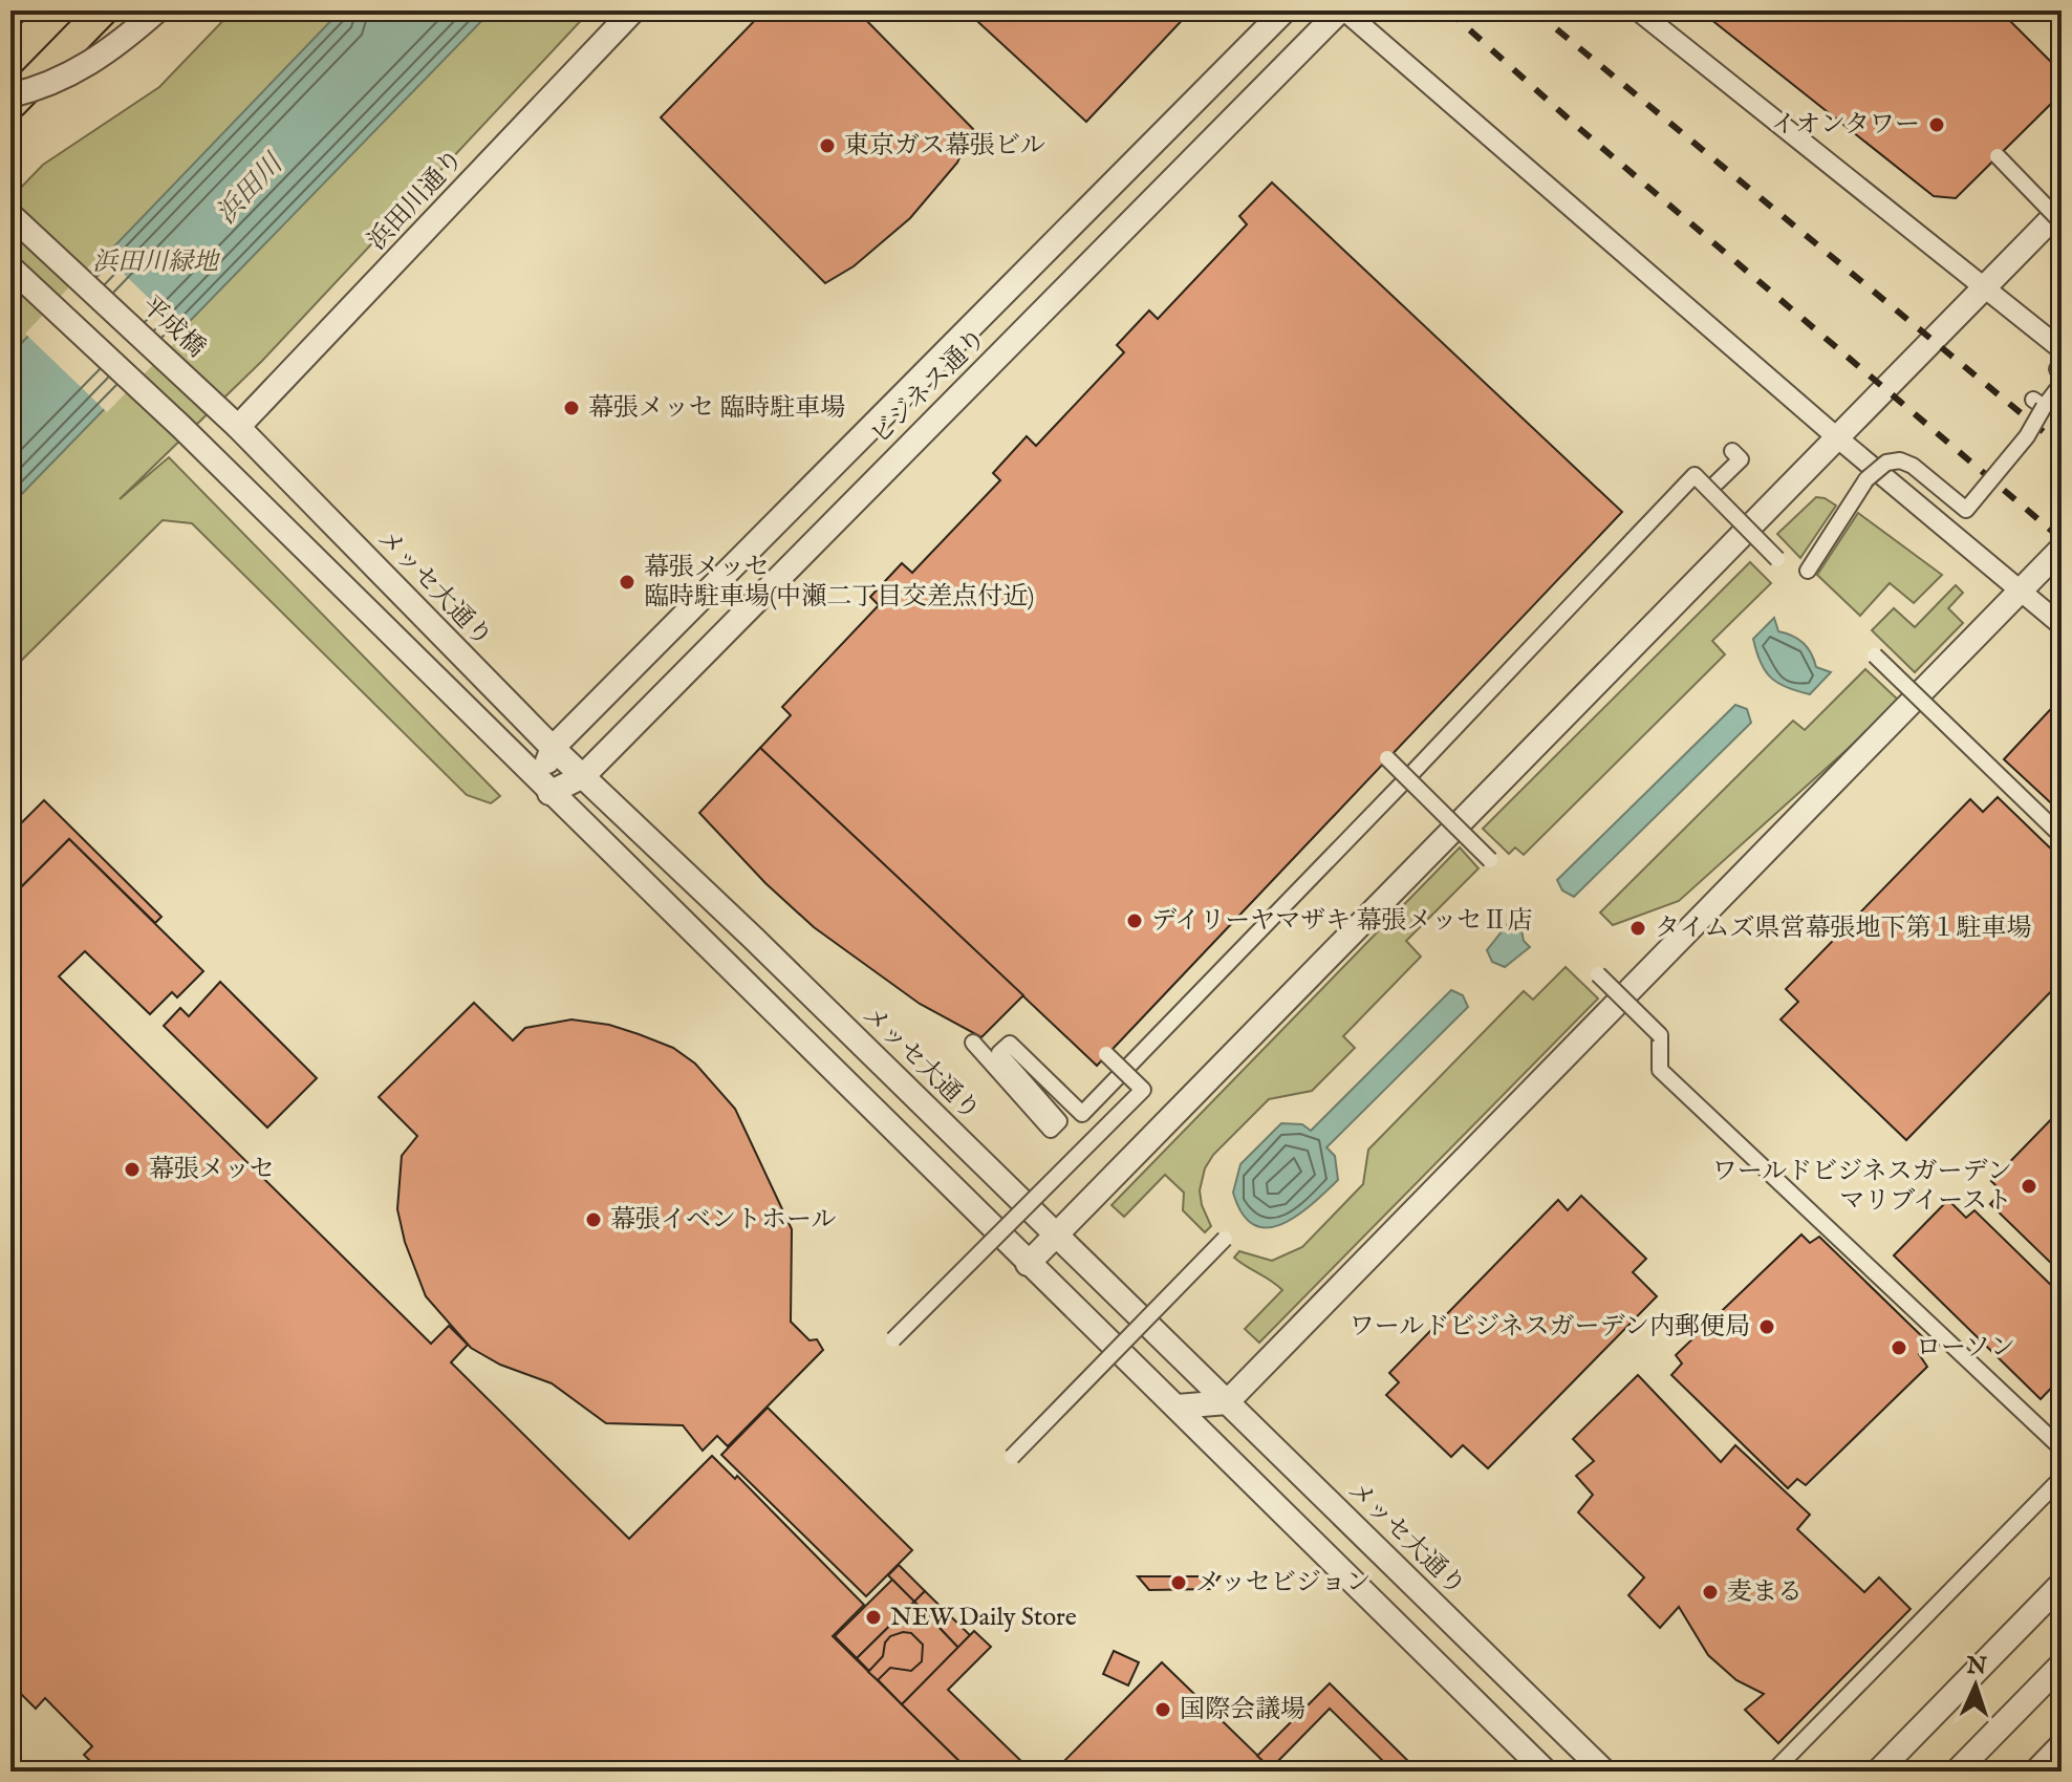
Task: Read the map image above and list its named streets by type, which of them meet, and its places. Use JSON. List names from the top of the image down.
{
  "streets": {
    "street": [
      "浜田川通り",
      "平成橋",
      "ビジネス通り",
      "メッセ大通り"
    ]
  },
  "crossings": [
    ["浜田川通り", "メッセ大通り"],
    ["平成橋", "メッセ大通り"],
    ["ビジネス通り", "メッセ大通り"]
  ],
  "water": ["浜田川"],
  "parks": ["浜田川緑地"],
  "places": [
    "イオンタワー",
    "東京ガス幕張ビル",
    "幕張メッセ 臨時駐車場",
    "幕張メッセ 臨時駐車場(中瀬二丁目交差点付近)",
    "デイリーヤマザキ 幕張メッセⅡ店",
    "タイムズ県営幕張地下第１駐車場",
    "幕張メッセ",
    "ワールドビジネスガーデン マリブイースト",
    "幕張イベントホール",
    "ワールドビジネスガーデン内郵便局",
    "ローソン",
    "メッセビジョン",
    "麦まる",
    "NEW Daily Store",
    "国際会議場"
  ],
  "north": "top"
}
